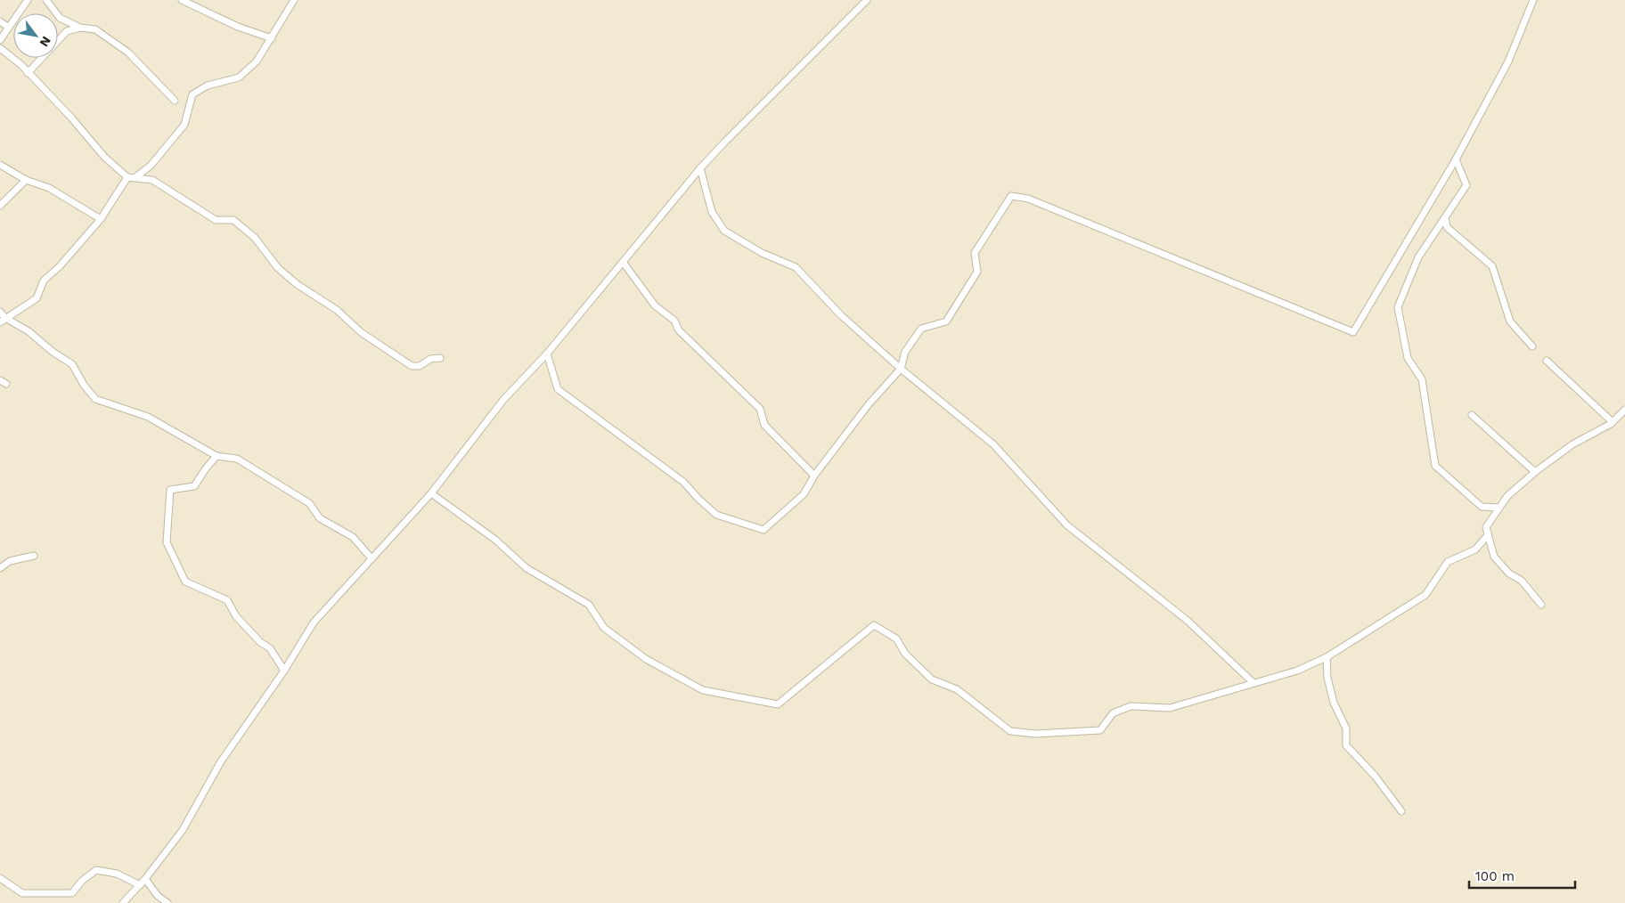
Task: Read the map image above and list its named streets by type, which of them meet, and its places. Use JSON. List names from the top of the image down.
{
  "scale_bar": "100 m",
  "north": "bottom right"
}
